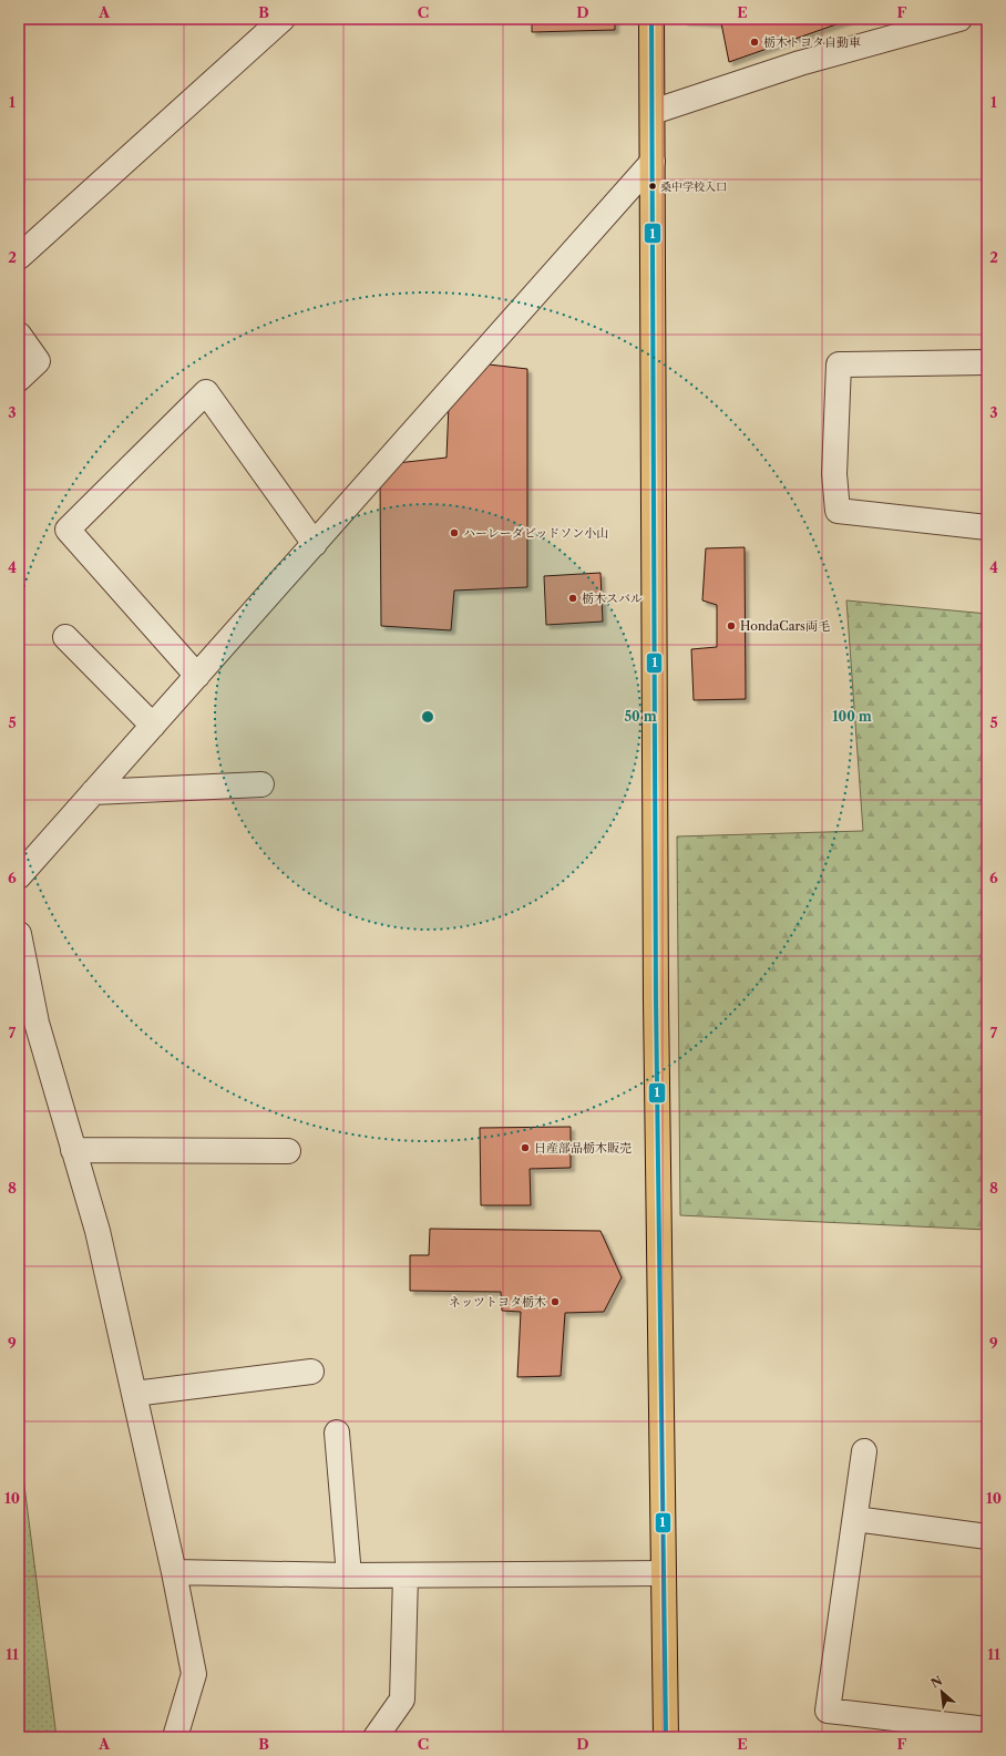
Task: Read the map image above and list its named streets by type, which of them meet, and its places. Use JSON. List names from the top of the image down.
{
  "places": [
    "栃木トヨタ自動車",
    "桑中学校入口",
    "ハーレーダビッドソン小山",
    "栃木スバル",
    "HondaCars両毛",
    "日産部品栃木販売",
    "ネッツトヨタ栃木"
  ],
  "lines": ["transit line 1"],
  "north": "top left",
  "grid": {
    "columns": [
      "A",
      "B",
      "C",
      "D",
      "E",
      "F"
    ],
    "rows": [
      "1",
      "2",
      "3",
      "4",
      "5",
      "6",
      "7",
      "8",
      "9",
      "10",
      "11"
    ]
  },
  "rings": ["50 m", "100 m"]
}
